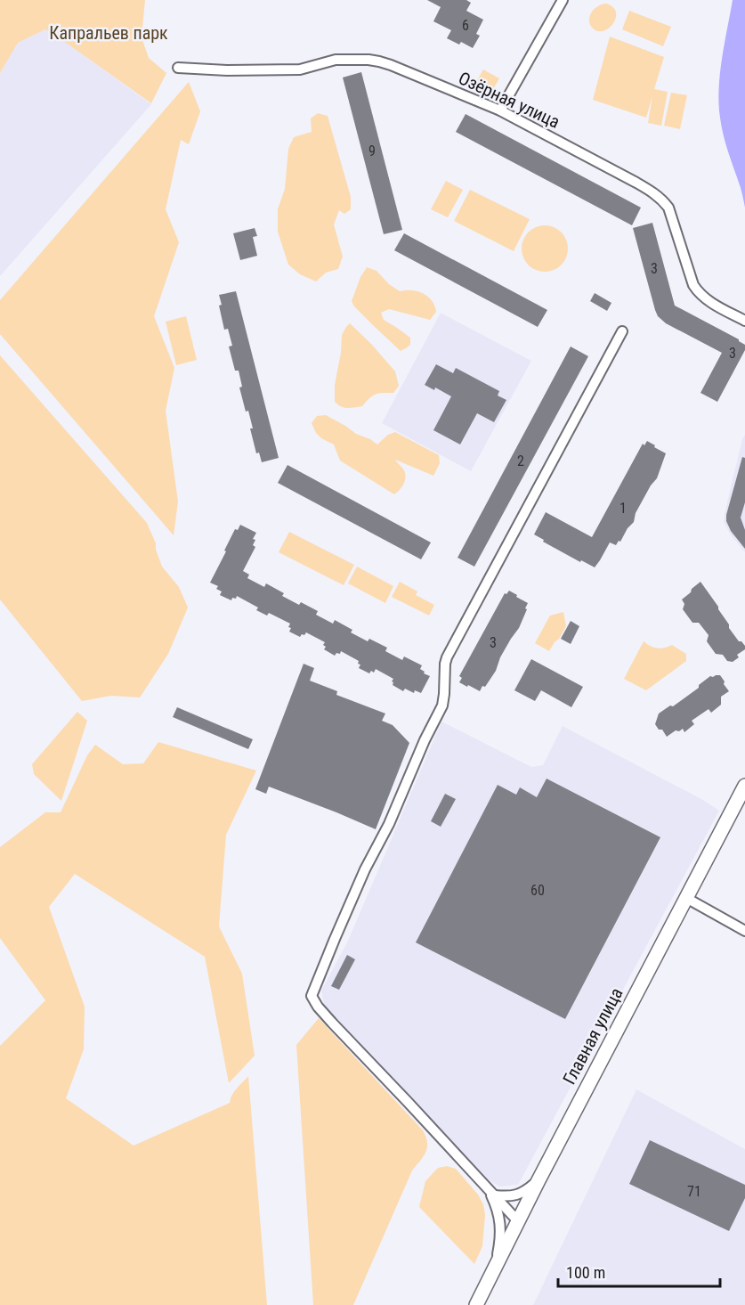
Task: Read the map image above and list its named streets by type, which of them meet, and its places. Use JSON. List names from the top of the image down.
{
  "streets": {
    "main road": ["Главная улица"],
    "street": ["Озёрная улица"]
  },
  "parks": ["Капральев парк"],
  "house_numbers": [
    "6",
    "9",
    "3",
    "3",
    "2",
    "1",
    "3",
    "60",
    "71"
  ],
  "scale_bar": "100 m"
}
